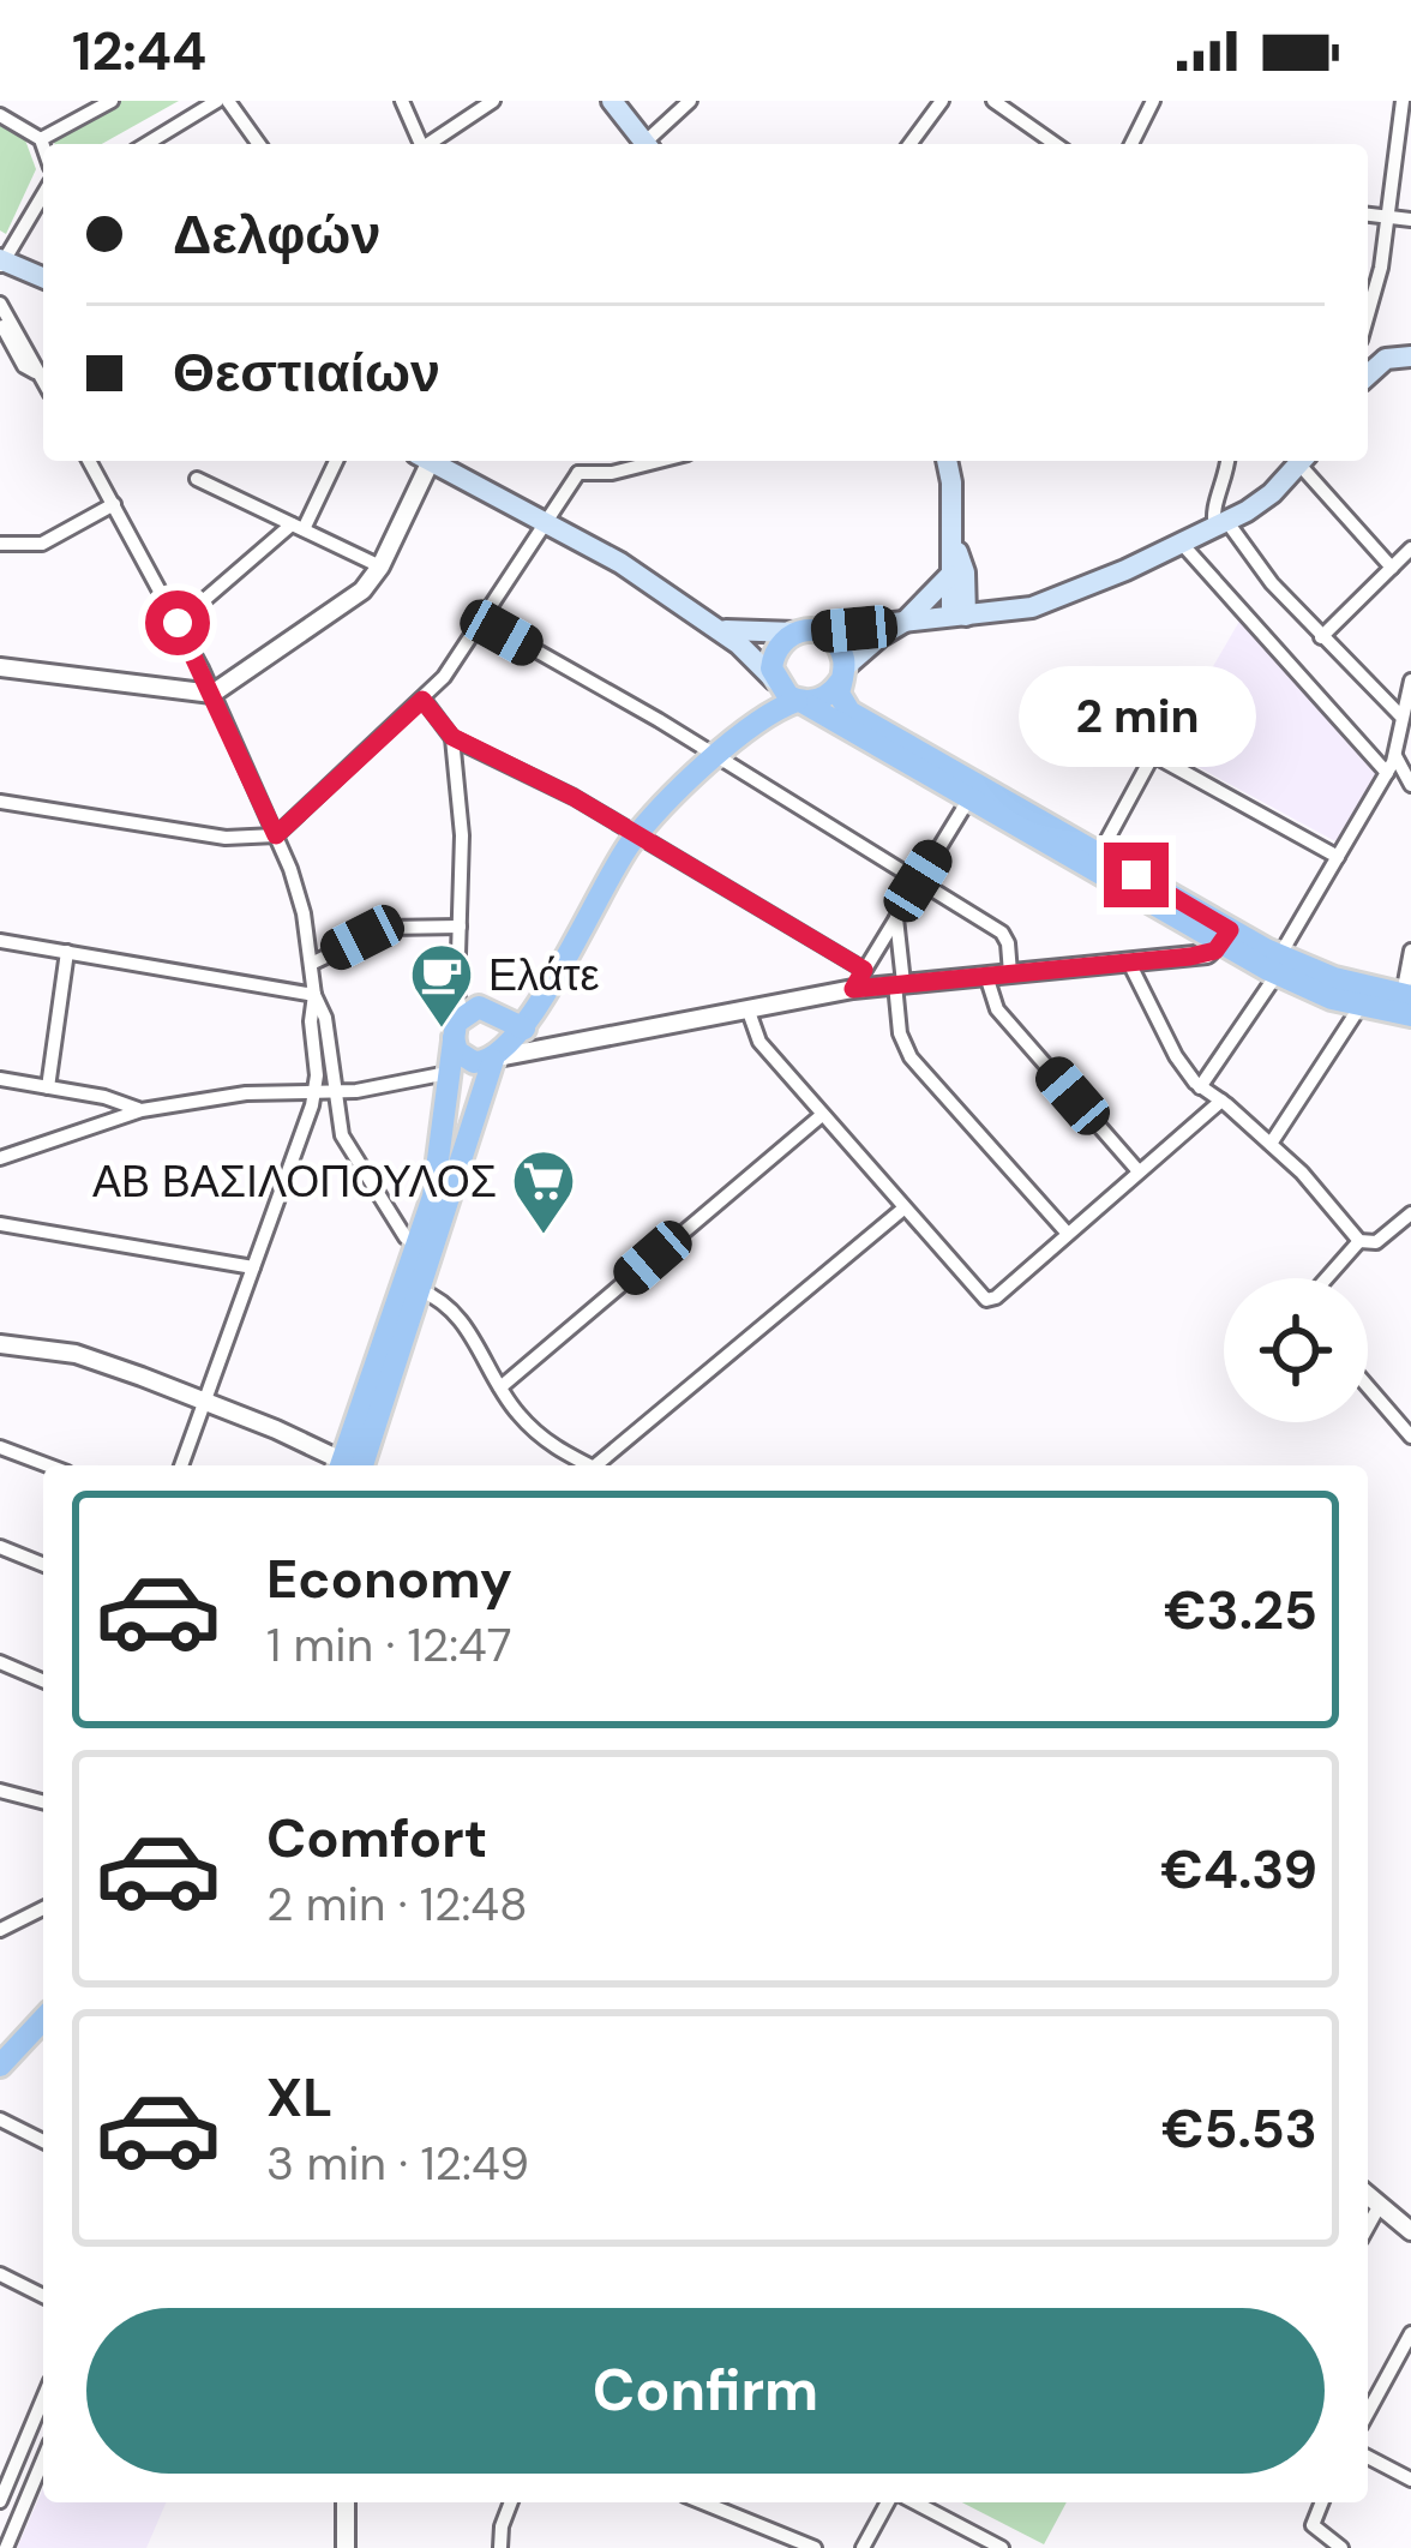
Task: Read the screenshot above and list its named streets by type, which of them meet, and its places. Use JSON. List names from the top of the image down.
{
  "places": {
    "cafe": ["Ελάτε"],
    "supermarket": ["ΑΒ ΒΑΣΙΛΟΠΟΥΛΟΣ"]
  },
  "page": {
    "status": "12:44",
    "banner": ["Δελφών", "Θεστιαίων"],
    "bubble": "2 min",
    "list": [
      {
        "name": "Economy",
        "note": "1 min · 12:47",
        "value": "€3.25"
      },
      {
        "name": "Comfort",
        "note": "2 min · 12:48",
        "value": "€4.39"
      },
      {
        "name": "XL",
        "note": "3 min · 12:49",
        "value": "€5.53"
      }
    ],
    "buttons": "Confirm"
  }
}
